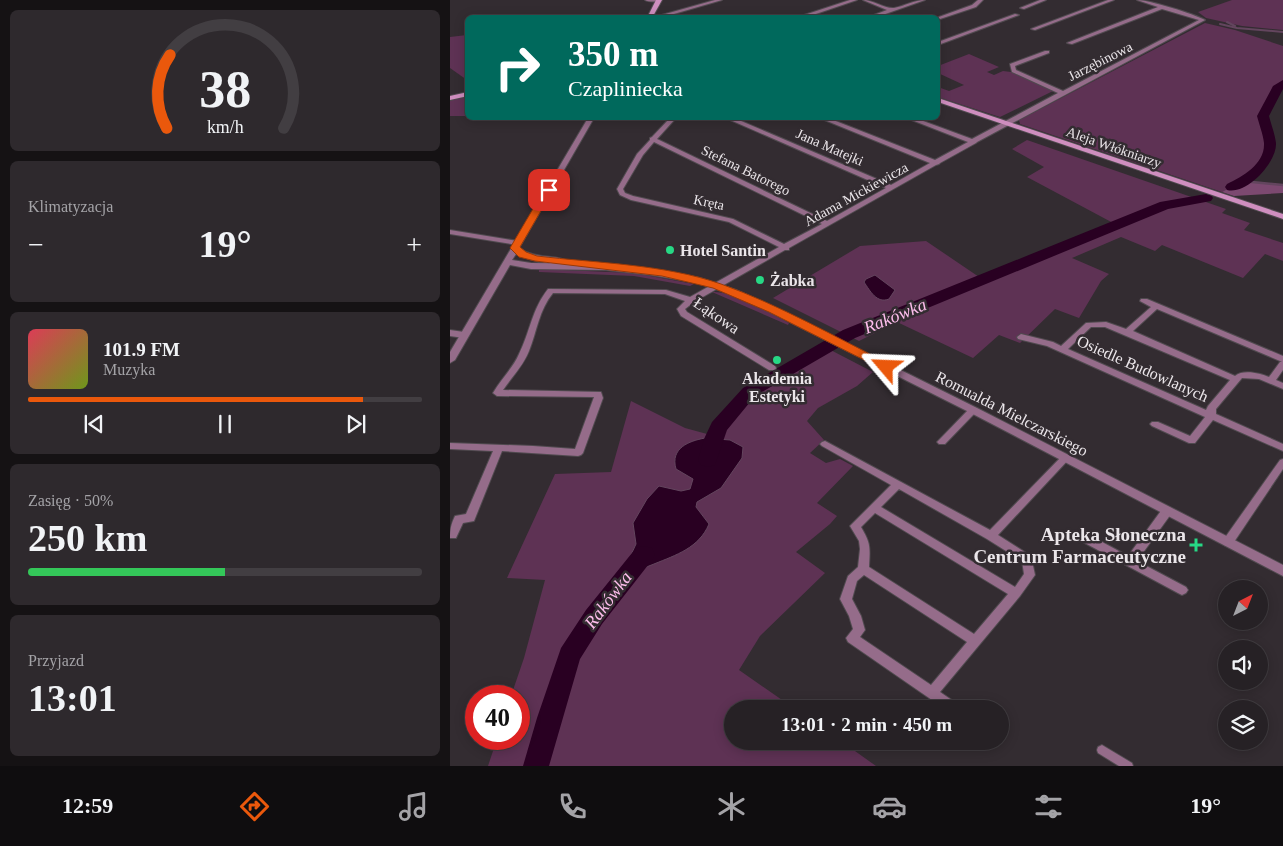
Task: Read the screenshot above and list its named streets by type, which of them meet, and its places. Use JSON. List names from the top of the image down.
{
  "streets": {
    "main road": ["Aleja Włókniarzy"],
    "street": [
      "Jarzębinowa",
      "Jana Matejki",
      "Stefana Batorego",
      "Adama Mickiewicza",
      "Kręta",
      "Łąkowa",
      "Osiedle Budowlanych",
      "Romualda Mielczarskiego"
    ]
  },
  "crossings": [
    ["Jarzębinowa", "Aleja Włókniarzy"],
    ["Jarzębinowa", "Adama Mickiewicza"],
    ["Jana Matejki", "Adama Mickiewicza"],
    ["Aleja Włókniarzy", "Adama Mickiewicza"],
    ["Stefana Batorego", "Adama Mickiewicza"],
    ["Stefana Batorego", "Kręta"],
    ["Adama Mickiewicza", "Kręta"],
    ["Adama Mickiewicza", "Łąkowa"],
    ["Adama Mickiewicza", "Romualda Mielczarskiego"],
    ["Łąkowa", "Romualda Mielczarskiego"]
  ],
  "water": ["Rakówka"],
  "places": {
    "other": ["Hotel Santin", "Żabka", "Akademia Estetyki"],
    "health": ["Apteka Słoneczna Centrum Farmaceutyczne"]
  },
  "north": "top right",
  "page": {
    "turn": ["350 m", "Czapliniecka"],
    "tile": [
      "Klimatyzacja",
      ["Zasięg · 50%", "250 km"],
      ["Przyjazd", "13:01"]
    ],
    "heat": ["−", "19°", "+"],
    "song": ["101.9 FM", "Muzyka"],
    "limit": "40",
    "trip": "13:01 · 2 min · 450 m",
    "tabs": ["12:59", "19°"],
    "gauge": ["38", "km/h"]
  }
}
